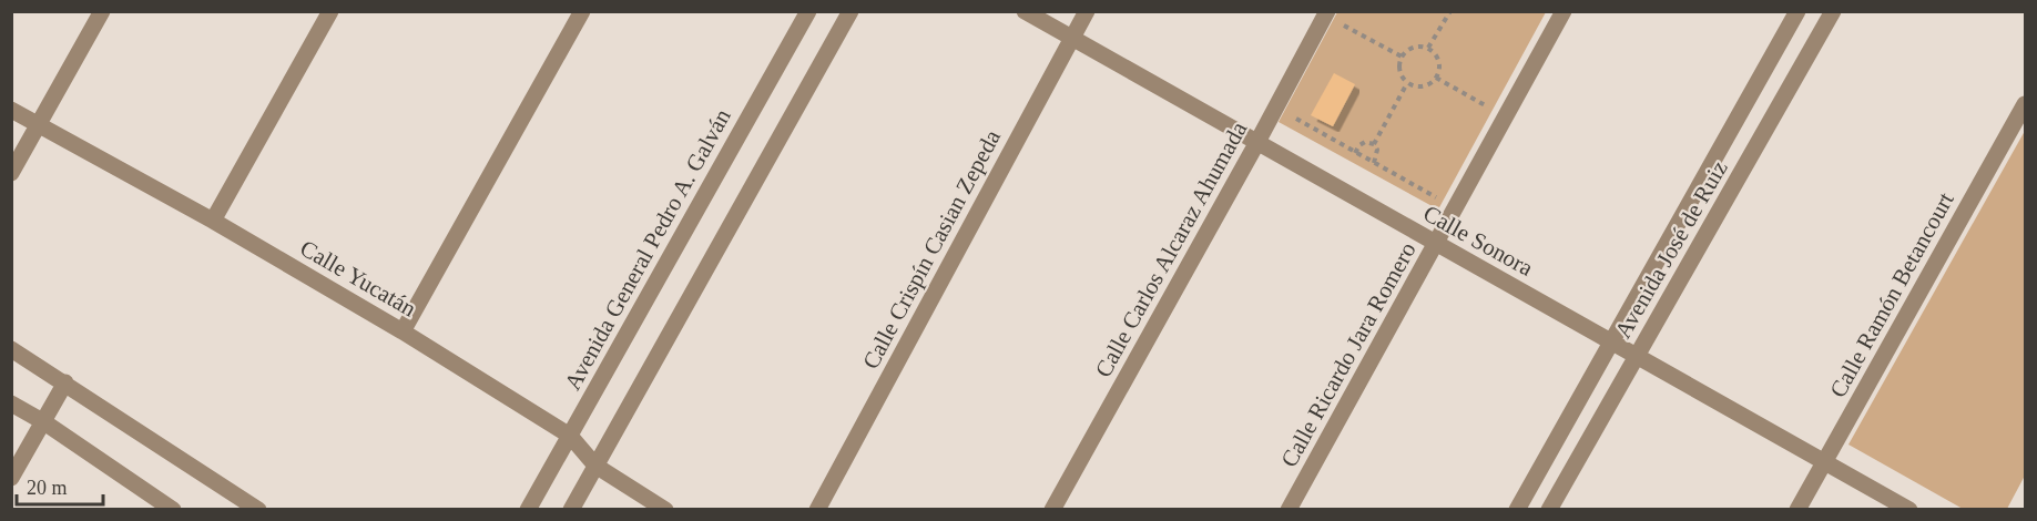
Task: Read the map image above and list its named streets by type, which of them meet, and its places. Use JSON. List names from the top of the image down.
{
  "streets": {
    "street": [
      "Calle Sonora",
      "Avenida General Pedro A. Galván",
      "Calle Crispín Casian Zepeda",
      "Calle Carlos Alcaraz Ahumada",
      "Avenida José de Ruiz",
      "Calle Yucatán",
      "Calle Ramón Betancourt",
      "Calle Ricardo Jara Romero"
    ]
  },
  "crossings": [
    ["Calle Sonora", "Calle Crispín Casian Zepeda"],
    ["Calle Sonora", "Calle Carlos Alcaraz Ahumada"],
    ["Calle Sonora", "Avenida José de Ruiz"],
    ["Calle Sonora", "Calle Ramón Betancourt"],
    ["Calle Sonora", "Calle Ricardo Jara Romero"],
    ["Avenida General Pedro A. Galván", "Calle Yucatán"]
  ],
  "scale_bar": "20 m"
}
